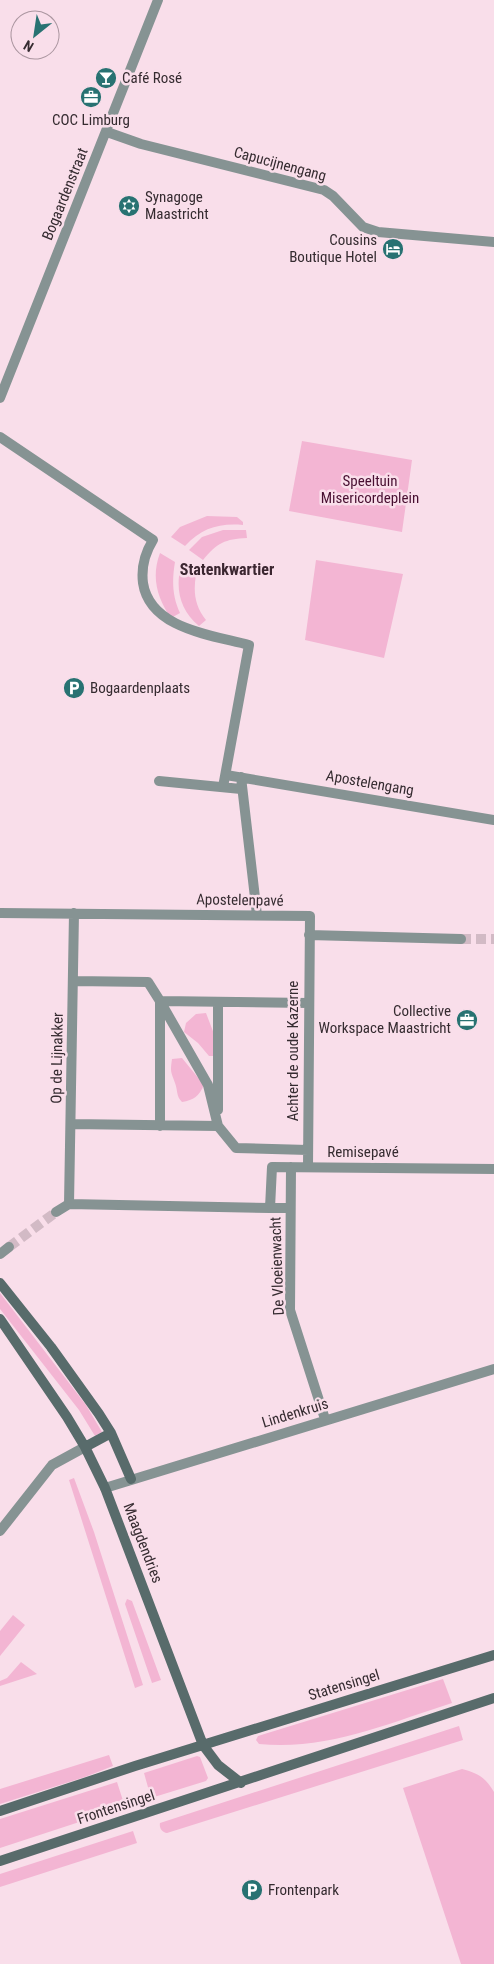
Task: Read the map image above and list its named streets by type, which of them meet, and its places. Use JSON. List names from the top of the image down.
{
  "streets": {
    "main road": ["Maagdendries", "Statensingel", "Frontensingel"],
    "street": [
      "Capucijnengang",
      "Bogaardenstraat",
      "Apostelengang",
      "Apostelenpavé",
      "Achter de oude Kazerne",
      "Op de Lijnakker",
      "Remisepavé",
      "De Vloeienwacht",
      "Lindenkruis"
    ]
  },
  "crossings": [
    ["Capucijnengang", "Bogaardenstraat"],
    ["Apostelenpavé", "Achter de oude Kazerne"],
    ["Apostelenpavé", "Op de Lijnakker"],
    ["Achter de oude Kazerne", "Remisepavé"],
    ["Remisepavé", "De Vloeienwacht"],
    ["De Vloeienwacht", "Lindenkruis"],
    ["Lindenkruis", "Maagdendries"],
    ["Maagdendries", "Statensingel"],
    ["Maagdendries", "Frontensingel"]
  ],
  "districts": ["Statenkwartier"],
  "parks": ["Speeltuin Misericordeplein"],
  "places": {
    "bar": ["Café Rosé"],
    "office": ["COC Limburg", "Collective Workspace Maastricht"],
    "synagogue": ["Synagoge Maastricht"],
    "hotel": ["Cousins Boutique Hotel"],
    "parking": ["Bogaardenplaats", "Frontenpark"]
  },
  "north": "bottom left"
}
